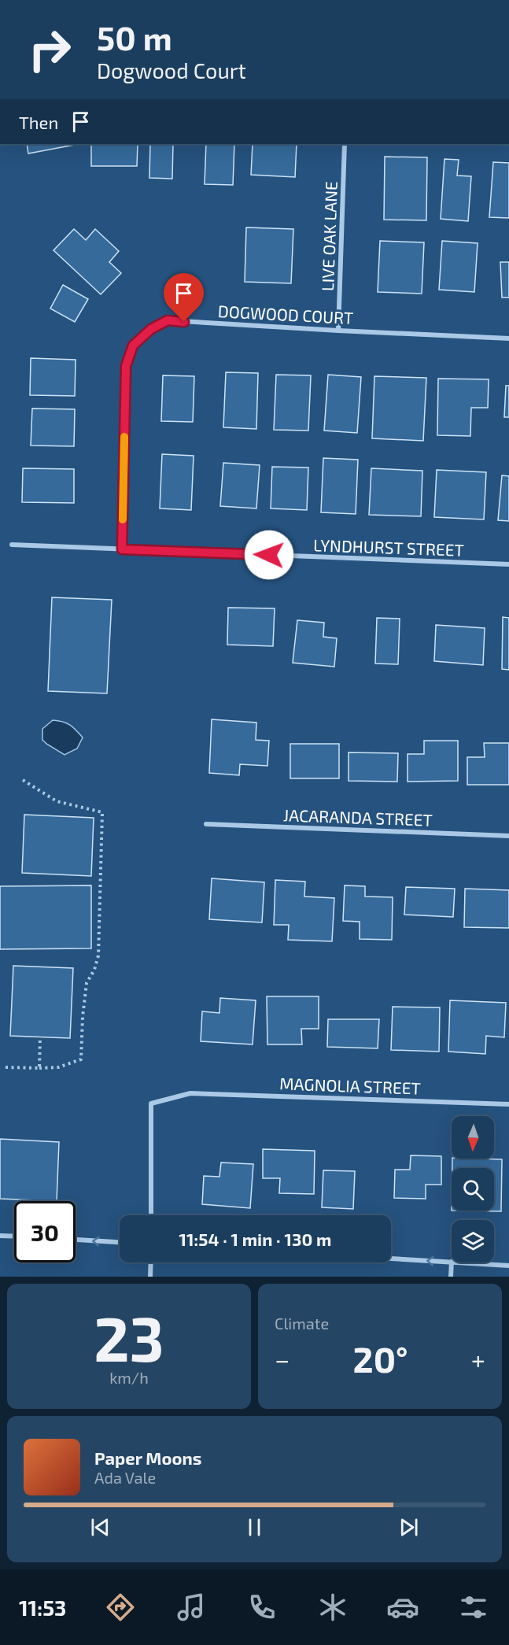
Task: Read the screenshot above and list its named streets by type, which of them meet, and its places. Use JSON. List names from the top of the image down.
{
  "streets": {
    "street": [
      "LIVE OAK LANE",
      "DOGWOOD COURT",
      "LYNDHURST STREET",
      "JACARANDA STREET",
      "MAGNOLIA STREET"
    ]
  },
  "crossings": [
    ["LIVE OAK LANE", "DOGWOOD COURT"],
    ["DOGWOOD COURT", "LYNDHURST STREET"]
  ],
  "north": "bottom",
  "page": {
    "turn": ["50 m", "Dogwood Court"],
    "then": "Then",
    "limit": "30",
    "trip": "11:54 · 1 min · 130 m",
    "tile": [
      ["23", "km/h"],
      "Climate"
    ],
    "heat": ["−", "20°", "+"],
    "song": ["Paper Moons", "Ada Vale"],
    "tabs": "11:53"
  }
}
